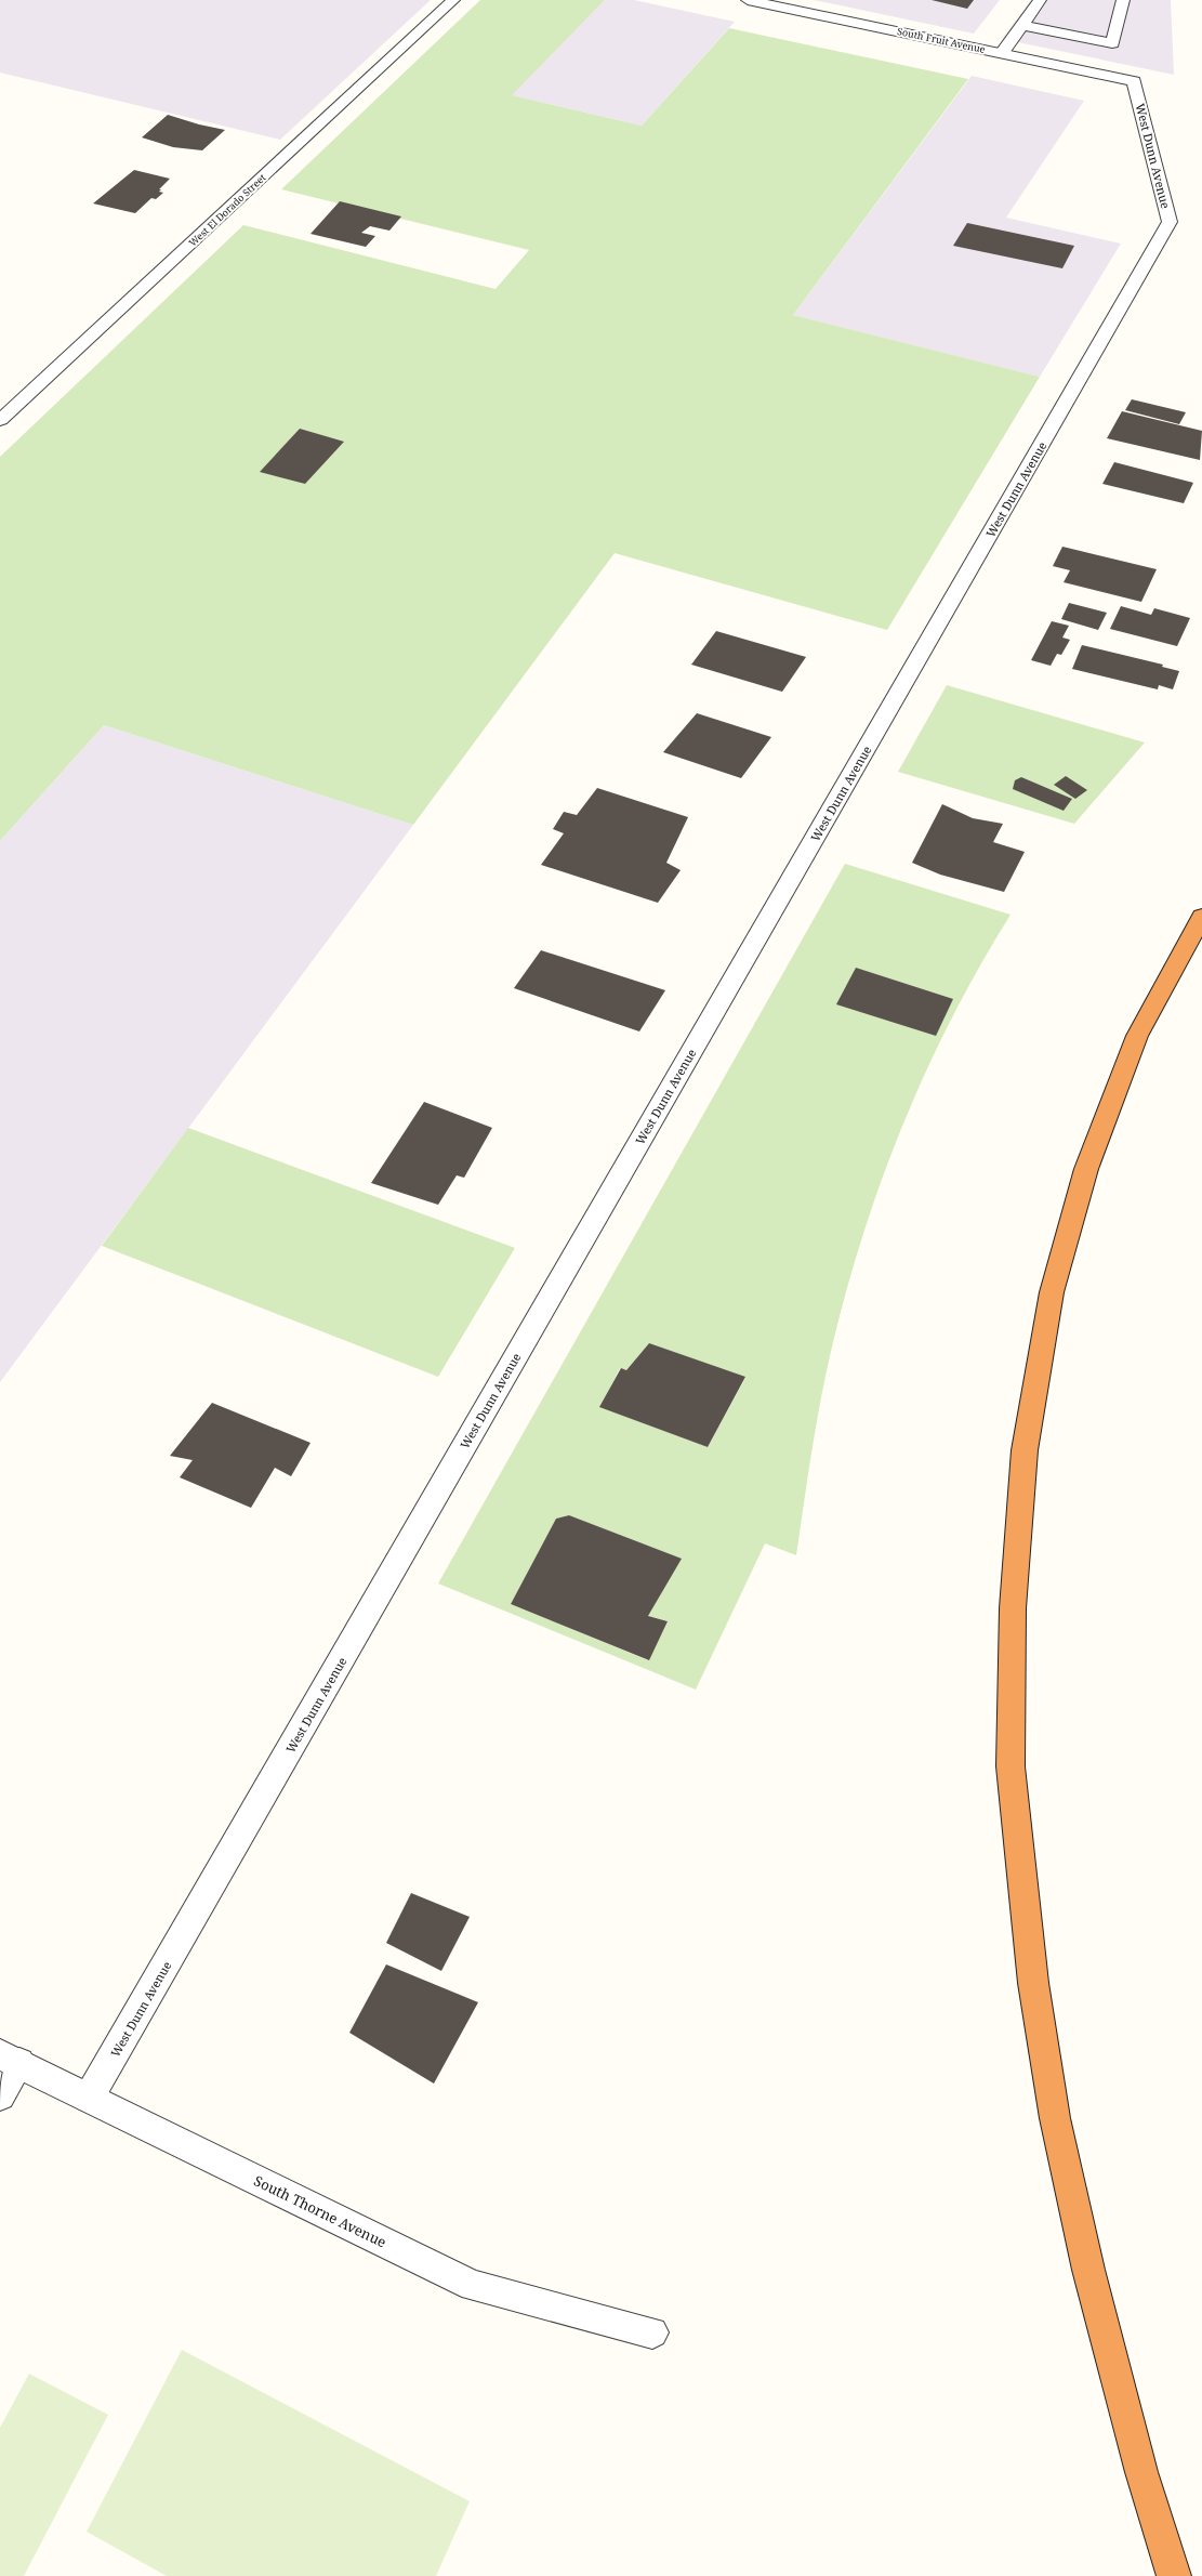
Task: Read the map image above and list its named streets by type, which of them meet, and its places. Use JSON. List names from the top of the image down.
{
  "streets": {
    "street": [
      "South Fruit Avenue",
      "West Dunn Avenue",
      "West El Dorado Street",
      "South Thorne Avenue"
    ]
  },
  "crossings": [
    ["South Fruit Avenue", "West Dunn Avenue"],
    ["West Dunn Avenue", "South Thorne Avenue"]
  ]
}
